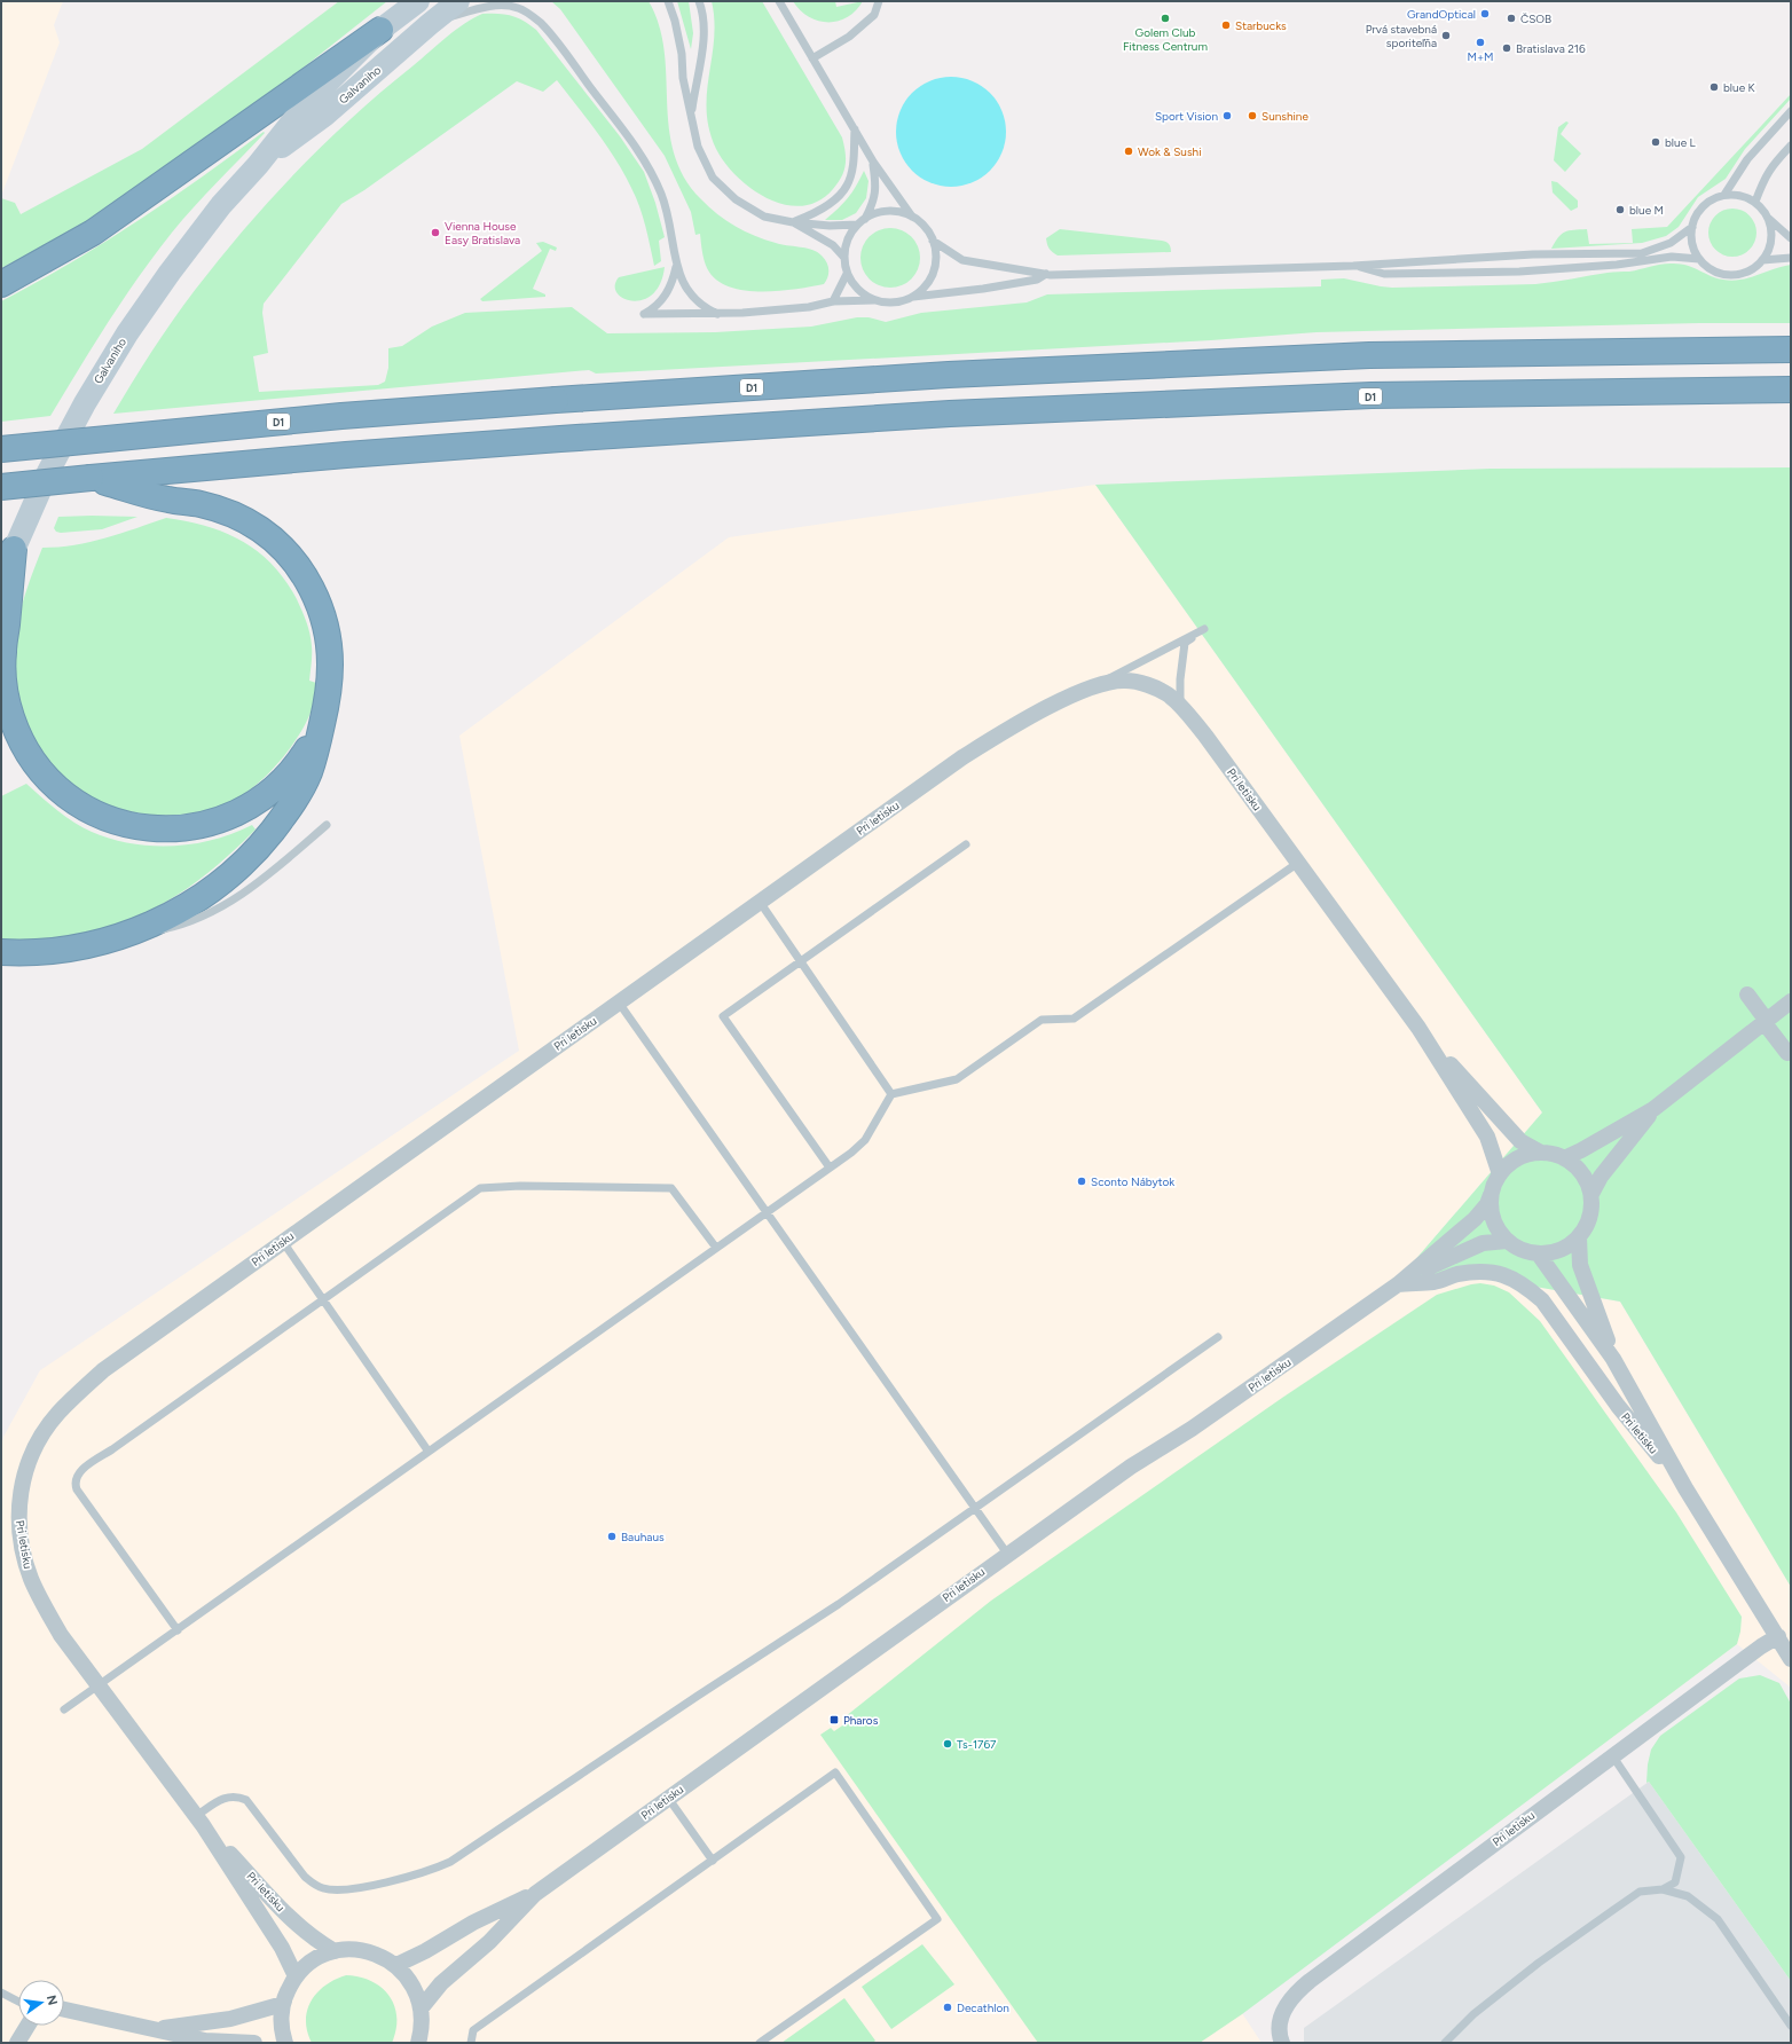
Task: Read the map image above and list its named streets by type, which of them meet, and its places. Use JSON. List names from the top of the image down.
{
  "streets": {
    "highway": ["D1"],
    "main road": ["Galvaniho"],
    "street": ["Pri letisku"]
  },
  "places": {
    "other": [
      "GrandOptical",
      "Golem Club Fitness Centrum",
      "ČSOB",
      "Starbucks",
      "Prvá stavebná sporiteľňa",
      "M+M",
      "Bratislava 216",
      "blue K",
      "Sport Vision",
      "Sunshine",
      "blue L",
      "Wok & Sushi",
      "blue M",
      "Vienna House Easy Bratislava",
      "Sconto Nábytok",
      "Bauhaus",
      "Ts-1767",
      "Decathlon"
    ],
    "transit": ["Pharos"]
  },
  "north": "right"
}
